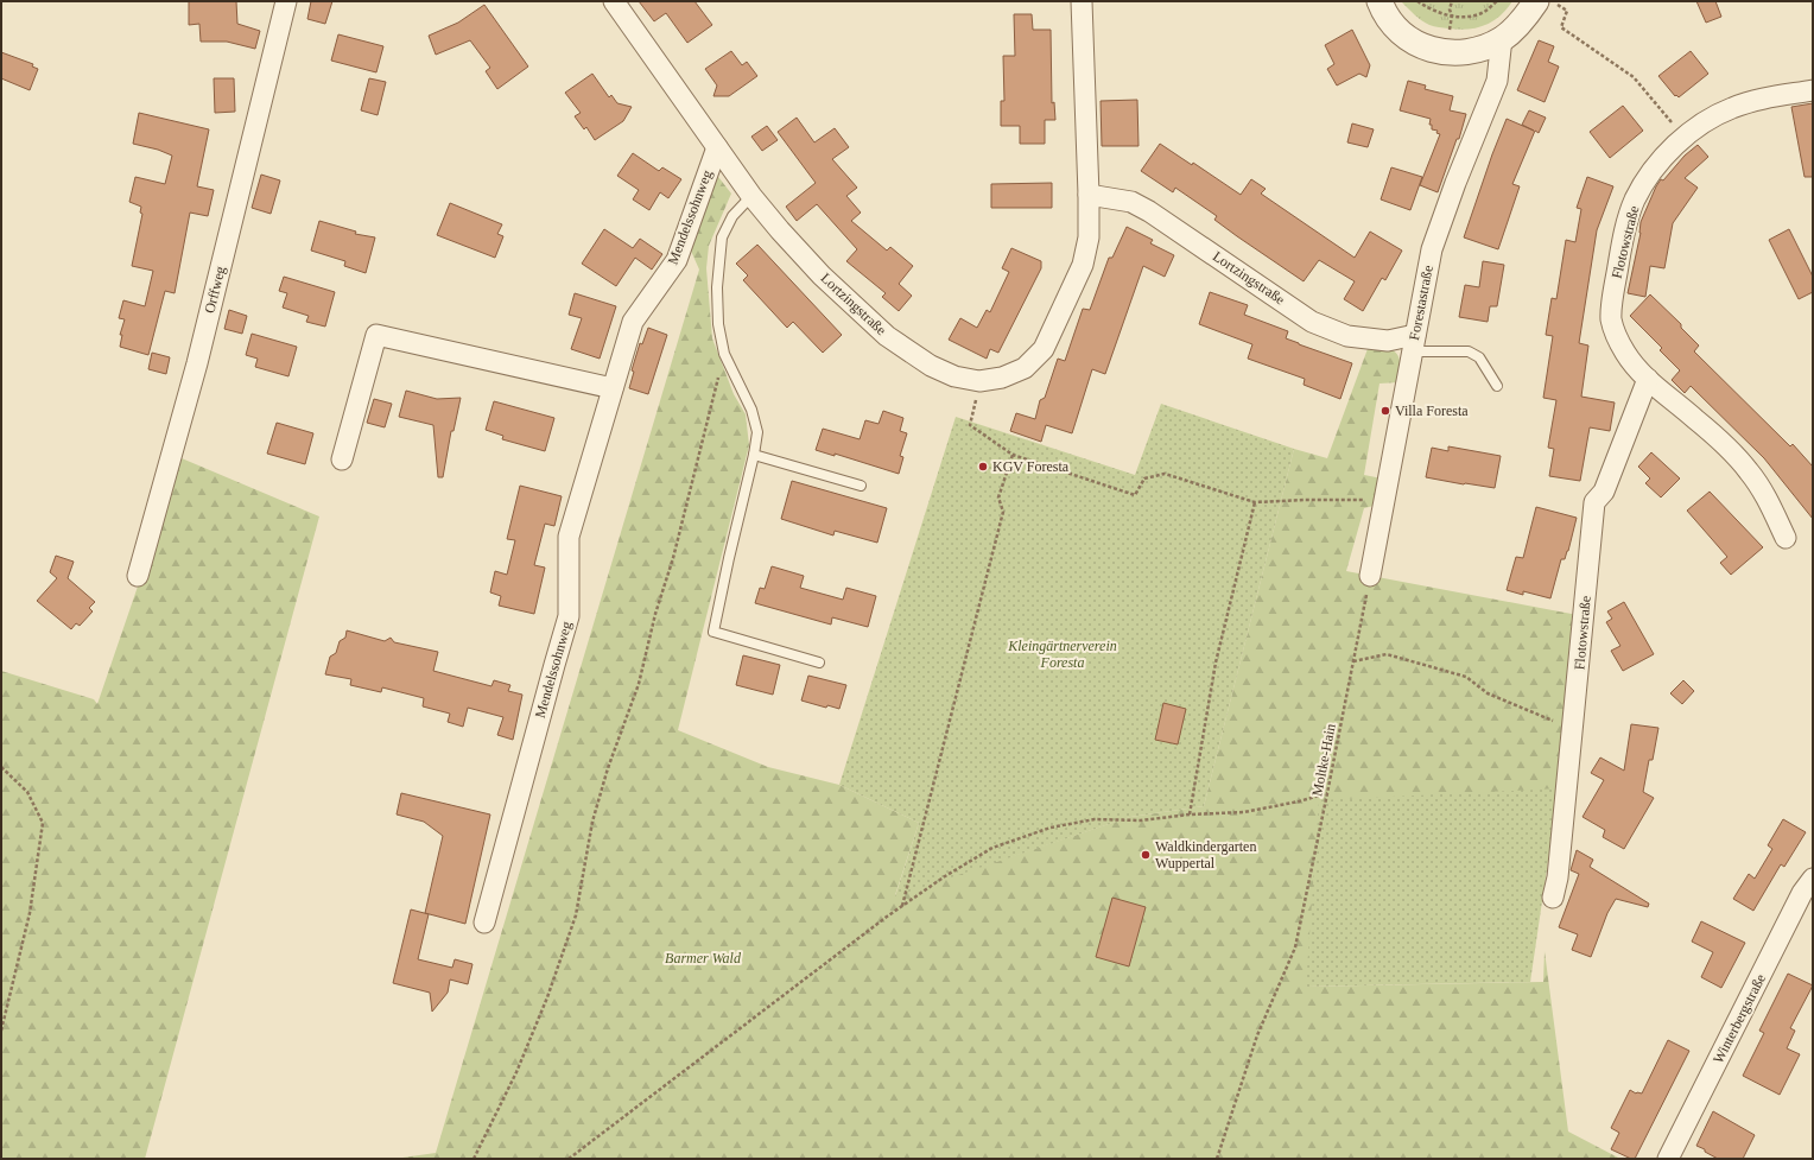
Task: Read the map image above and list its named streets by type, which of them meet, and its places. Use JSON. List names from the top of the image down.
{
  "streets": {
    "street": [
      "Mendelssohnweg",
      "Flotowstraße",
      "Lortzingstraße",
      "Orffweg",
      "Forestastraße",
      "Winterbergstraße"
    ],
    "path": ["Moltke-Hain"]
  },
  "crossings": [
    ["Mendelssohnweg", "Lortzingstraße"],
    ["Lortzingstraße", "Forestastraße"],
    ["Forestastraße", "Moltke-Hain"]
  ],
  "parks": ["Kleingärtnerverein Foresta", "Barmer Wald"],
  "places": ["Villa Foresta", "KGV Foresta", "Waldkindergarten Wuppertal"]
}
